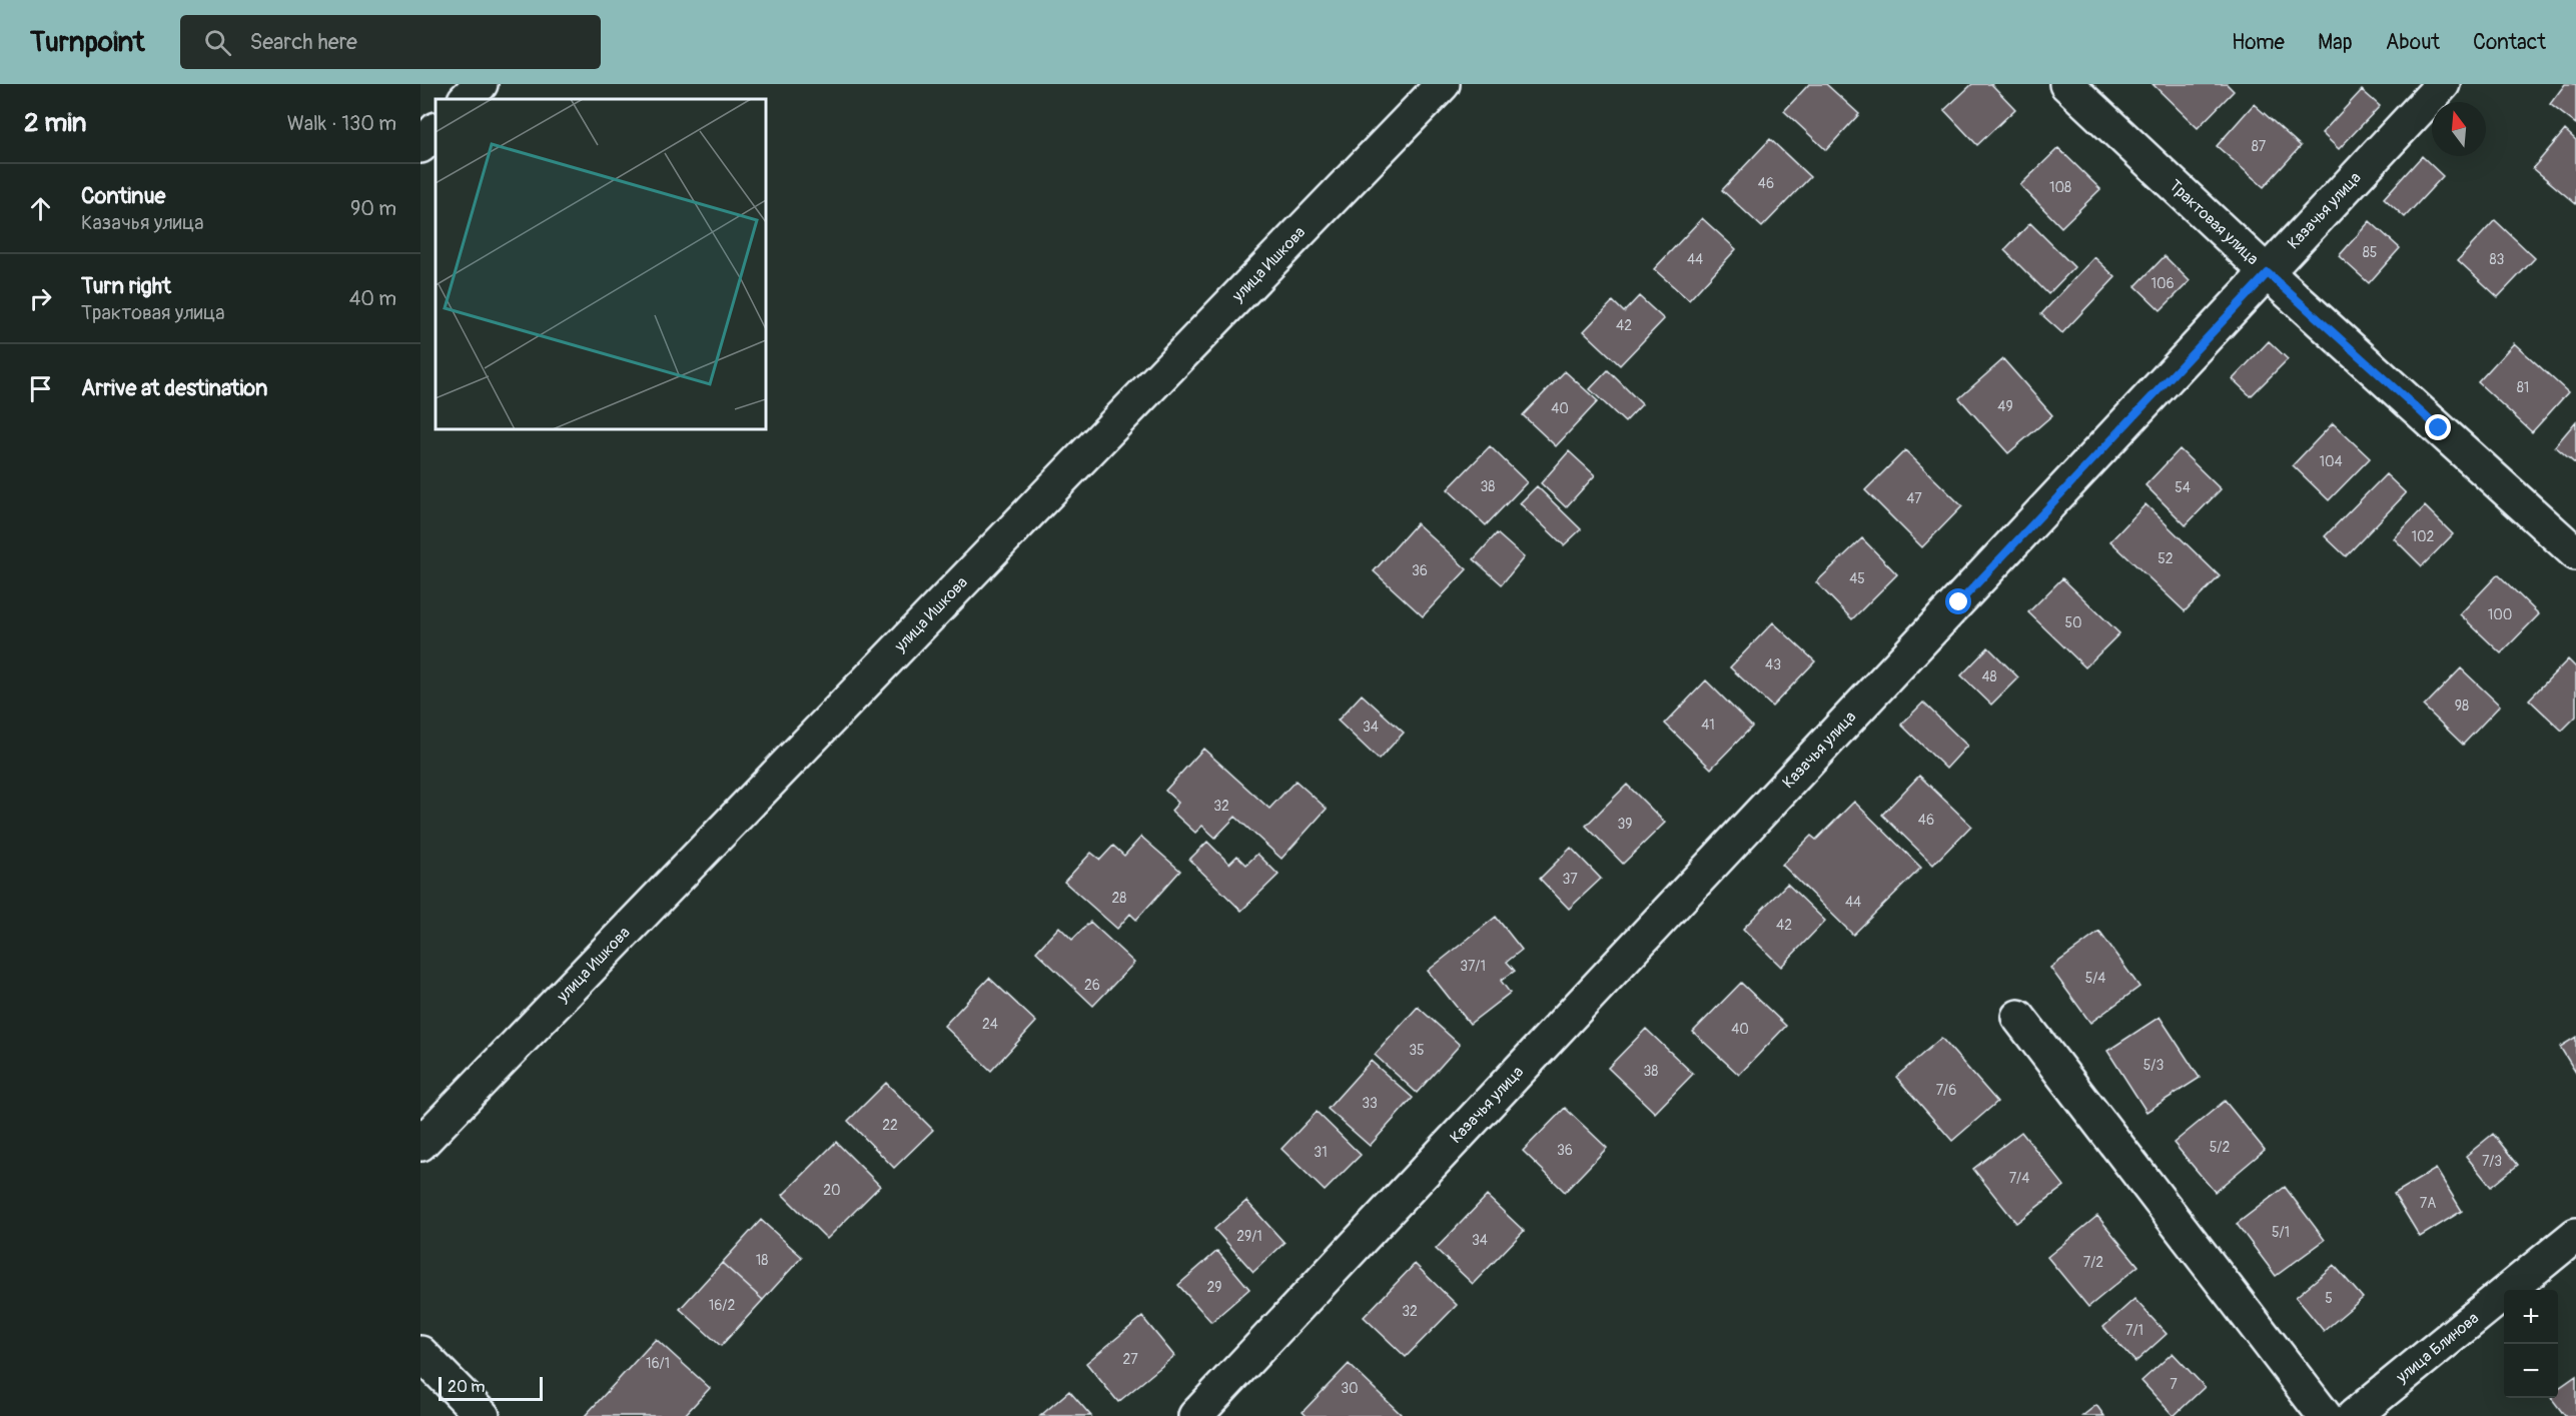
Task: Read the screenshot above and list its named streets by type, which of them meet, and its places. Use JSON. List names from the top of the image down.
{
  "streets": {
    "street": [
      "Казачья улица",
      "Трактовая улица",
      "улица Ишкова",
      "улица Блинова"
    ]
  },
  "crossings": [
    ["Казачья улица", "Трактовая улица"]
  ],
  "house_numbers": [
    "87",
    "46",
    "108",
    "85",
    "44",
    "83",
    "106",
    "42",
    "81",
    "49",
    "40",
    "104",
    "38",
    "54",
    "47",
    "102",
    "52",
    "36",
    "45",
    "100",
    "50",
    "43",
    "48",
    "98",
    "41",
    "34",
    "32",
    "46",
    "39",
    "37",
    "28",
    "44",
    "42",
    "37/1",
    "5/4",
    "26",
    "24",
    "40",
    "35",
    "5/3",
    "38",
    "7/6",
    "33",
    "22",
    "5/2",
    "36",
    "31",
    "7/3",
    "7/4",
    "20",
    "7А",
    "5/1",
    "29/1",
    "34",
    "18",
    "7/2",
    "29",
    "5",
    "16/2",
    "32",
    "7/1",
    "27",
    "16/1",
    "7",
    "30"
  ],
  "scale_bar": "20 m",
  "north": "top",
  "page": {
    "header": "Turnpoint",
    "search": "Search here",
    "nav": [
      "Home",
      "Map",
      "About",
      "Contact"
    ],
    "heading": ["2 min", "Walk · 130 m"],
    "list": [
      ["Continue", "Казачья улица", "90 m"],
      ["Turn right", "Трактовая улица", "40 m"],
      "Arrive at destination"
    ],
    "map_buttons": ["+", "−"],
    "scale": "20 m"
  }
}
